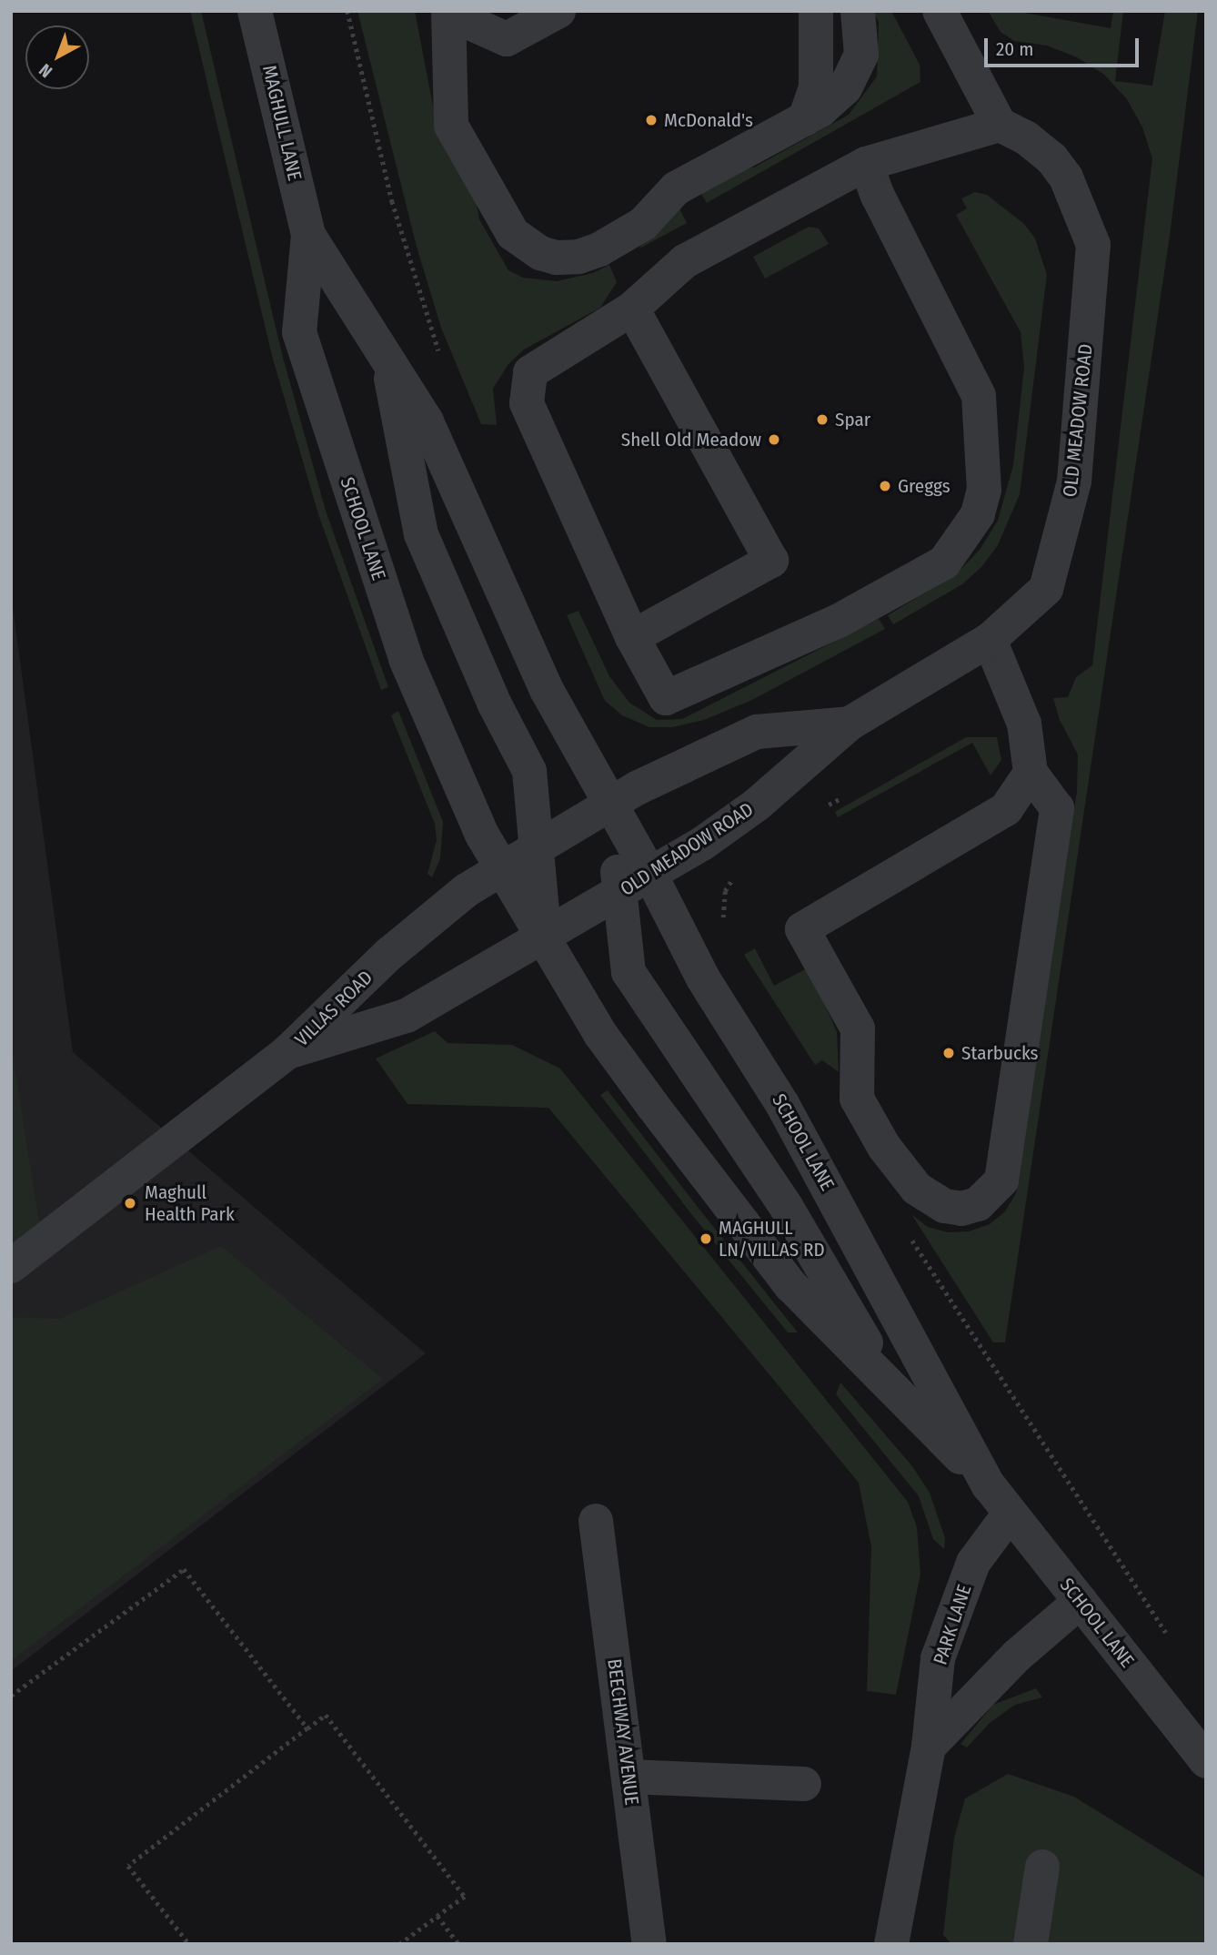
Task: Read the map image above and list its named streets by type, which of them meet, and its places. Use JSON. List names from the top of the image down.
{
  "streets": {
    "street": [
      "MAGHULL LANE",
      "OLD MEADOW ROAD",
      "SCHOOL LANE",
      "VILLAS ROAD",
      "PARK LANE",
      "BEECHWAY AVENUE"
    ]
  },
  "crossings": [
    ["MAGHULL LANE", "SCHOOL LANE"],
    ["OLD MEADOW ROAD", "SCHOOL LANE"],
    ["OLD MEADOW ROAD", "VILLAS ROAD"],
    ["SCHOOL LANE", "VILLAS ROAD"],
    ["SCHOOL LANE", "PARK LANE"]
  ],
  "places": [
    "McDonald's",
    "Spar",
    "Shell Old Meadow",
    "Greggs",
    "Starbucks",
    "Maghull Health Park",
    "MAGHULL LN/VILLAS RD"
  ],
  "scale_bar": "20 m",
  "north": "bottom left"
}
